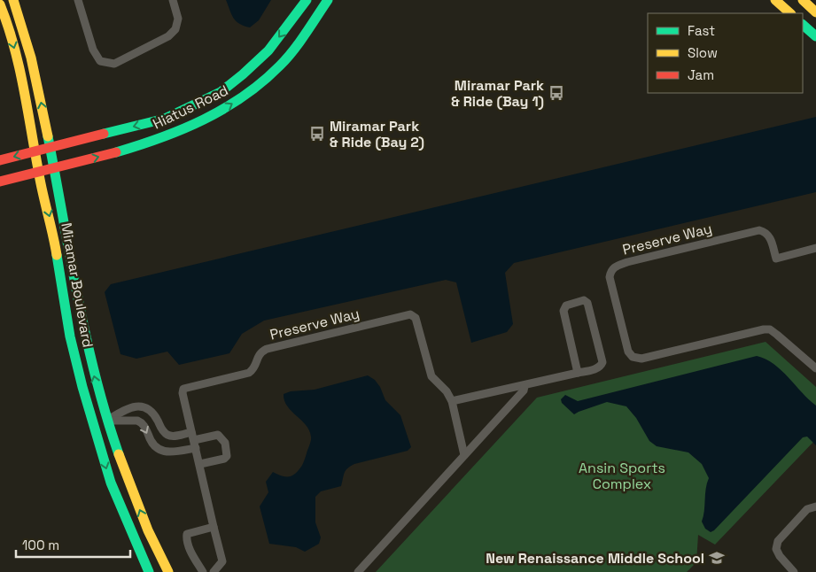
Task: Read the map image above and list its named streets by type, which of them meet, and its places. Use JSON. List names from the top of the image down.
{
  "streets": {
    "street": ["Hiatus Road", "Preserve Way", "Miramar Boulevard"]
  },
  "crossings": [
    ["Hiatus Road", "Miramar Boulevard"]
  ],
  "parks": ["Ansin Sports Complex"],
  "places": {
    "bus stop": ["Miramar Park & Ride (Bay 1)", "Miramar Park & Ride (Bay 2)"],
    "school or university": ["New Renaissance Middle School"]
  },
  "legend": ["Fast", "Slow", "Jam"],
  "scale_bar": "100 m"
}
